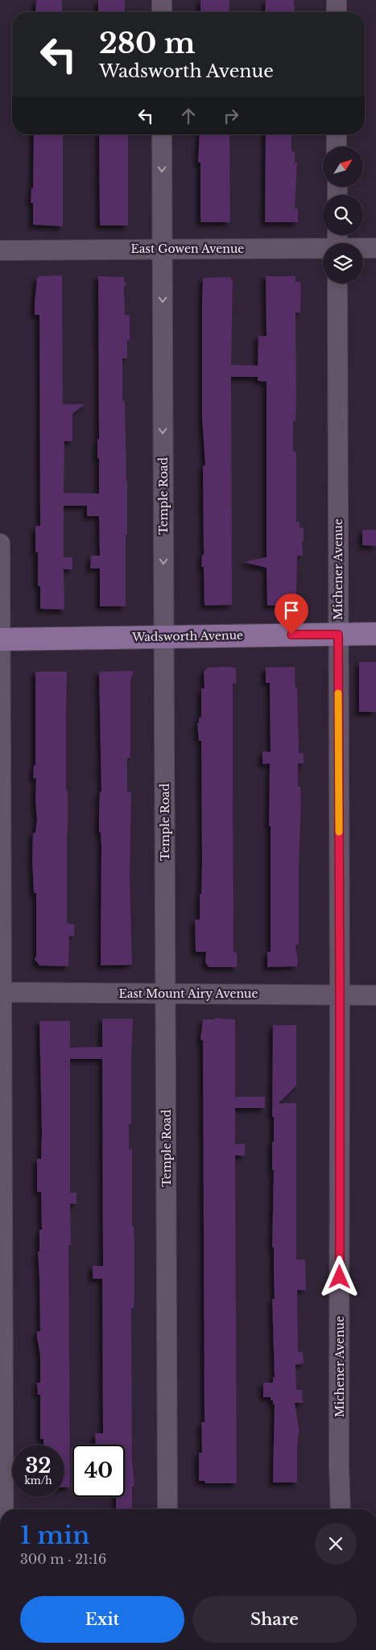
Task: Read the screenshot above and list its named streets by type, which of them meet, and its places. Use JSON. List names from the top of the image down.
{
  "streets": {
    "main road": ["Wadsworth Avenue"],
    "street": [
      "East Gowen Avenue",
      "Temple Road",
      "Michener Avenue",
      "East Mount Airy Avenue"
    ]
  },
  "crossings": [
    ["East Gowen Avenue", "Temple Road"],
    ["Temple Road", "Wadsworth Avenue"],
    ["Temple Road", "East Mount Airy Avenue"],
    ["Michener Avenue", "Wadsworth Avenue"],
    ["Michener Avenue", "East Mount Airy Avenue"]
  ],
  "one_way": ["Temple Road"],
  "north": "top right",
  "page": {
    "turn": ["280 m", "Wadsworth Avenue"],
    "speed": "32 km/h",
    "limit": "40",
    "heading": ["1 min", "300 m · 21:16"],
    "buttons": ["Exit", "Share"]
  }
}
